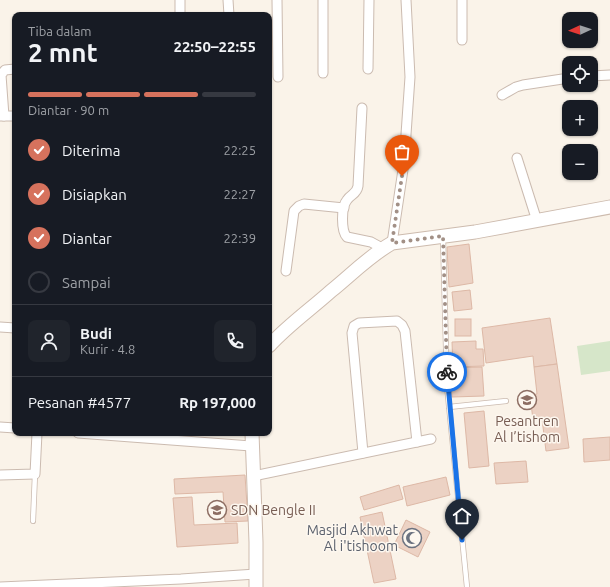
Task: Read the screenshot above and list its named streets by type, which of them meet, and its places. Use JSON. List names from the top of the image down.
{
  "places": {
    "school or university": ["Pesantren Al I’tishom", "SDN Bengle II"],
    "mosque": ["Masjid Akhwat Al i'tishoom"]
  },
  "north": "left",
  "page": {
    "map_buttons": ["+", "−"],
    "heading": ["2 mnt", "Tiba dalam", "22:50–22:55"],
    "panel": [
      "Budi",
      "Kurir · 4.8",
      "Pesanan #4577",
      "Rp 197,000"
    ],
    "bar": "Diantar · 90 m",
    "list": [
      ["Diterima", "22:25"],
      ["Disiapkan", "22:27"],
      ["Diantar", "22:39"],
      "Sampai"
    ]
  }
}
